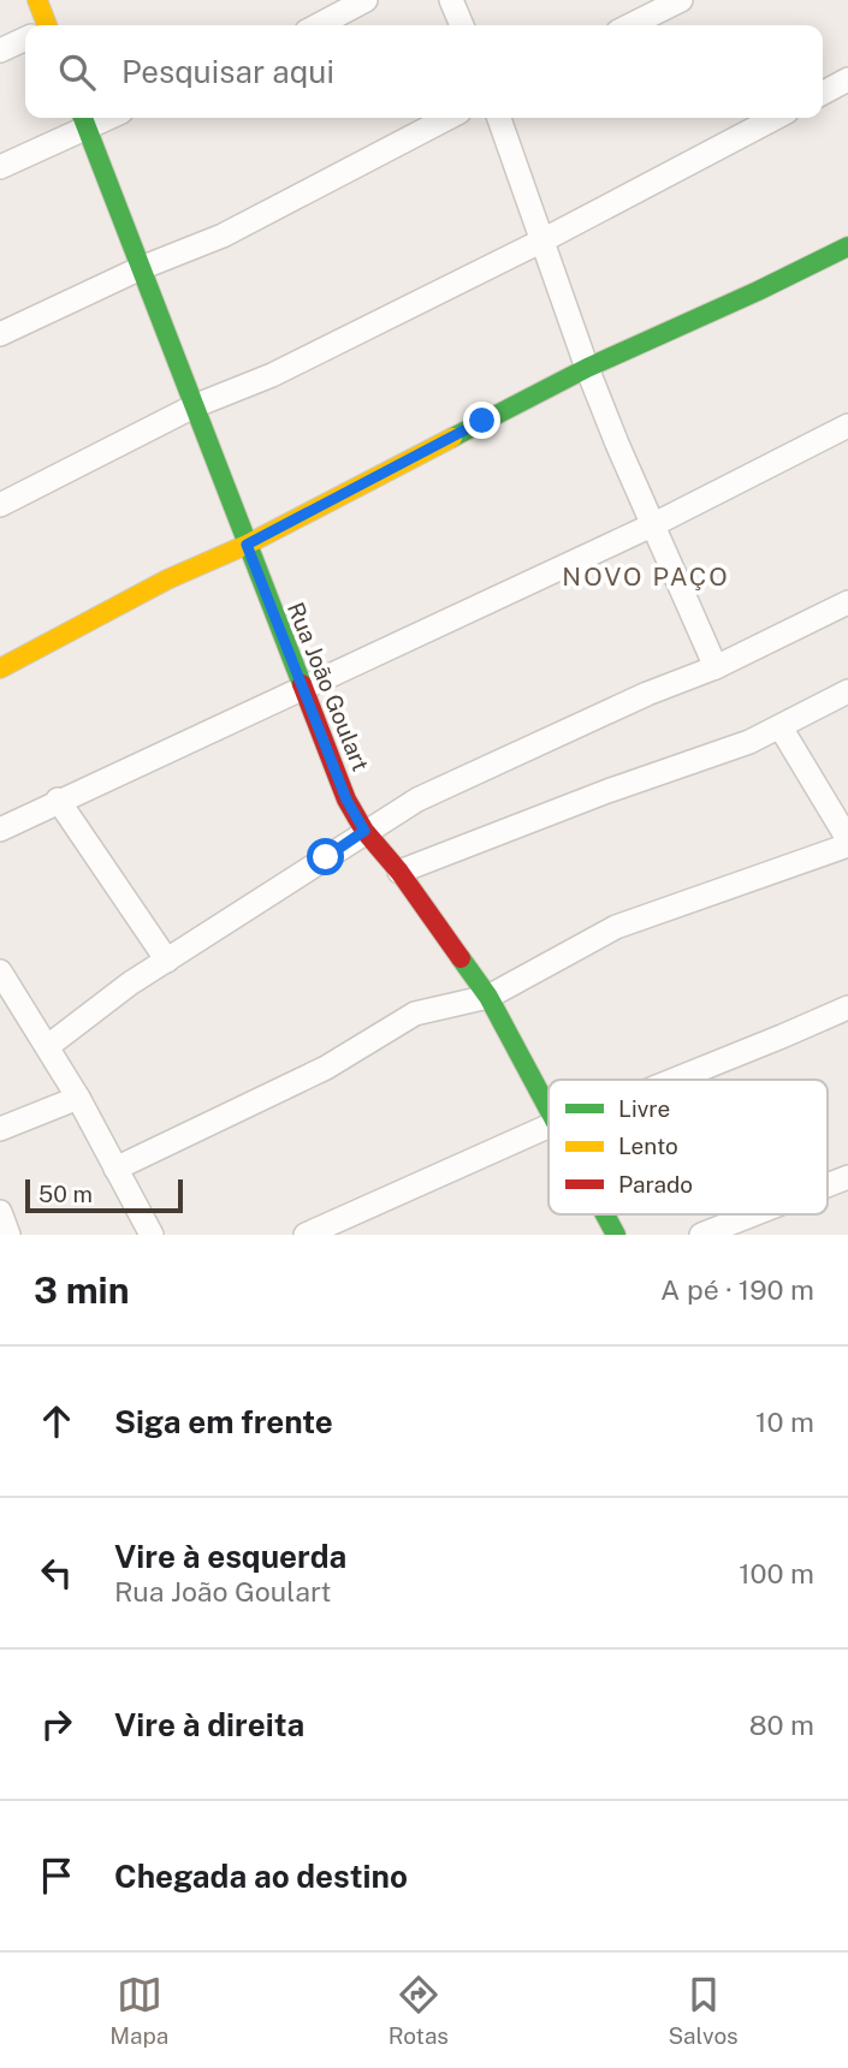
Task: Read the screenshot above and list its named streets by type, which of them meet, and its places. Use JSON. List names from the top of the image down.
{
  "streets": {
    "street": ["Rua João Goulart"]
  },
  "districts": ["NOVO PAÇO"],
  "legend": ["Livre", "Lento", "Parado"],
  "scale_bar": "50 m",
  "page": {
    "search": "Pesquisar aqui",
    "scale": "50 m",
    "heading": ["3 min", "A pé · 190 m"],
    "list": [
      ["Siga em frente", "10 m"],
      ["Vire à esquerda", "Rua João Goulart", "100 m"],
      ["Vire à direita", "80 m"],
      "Chegada ao destino"
    ],
    "nav": ["Mapa", "Rotas", "Salvos"]
  }
}
